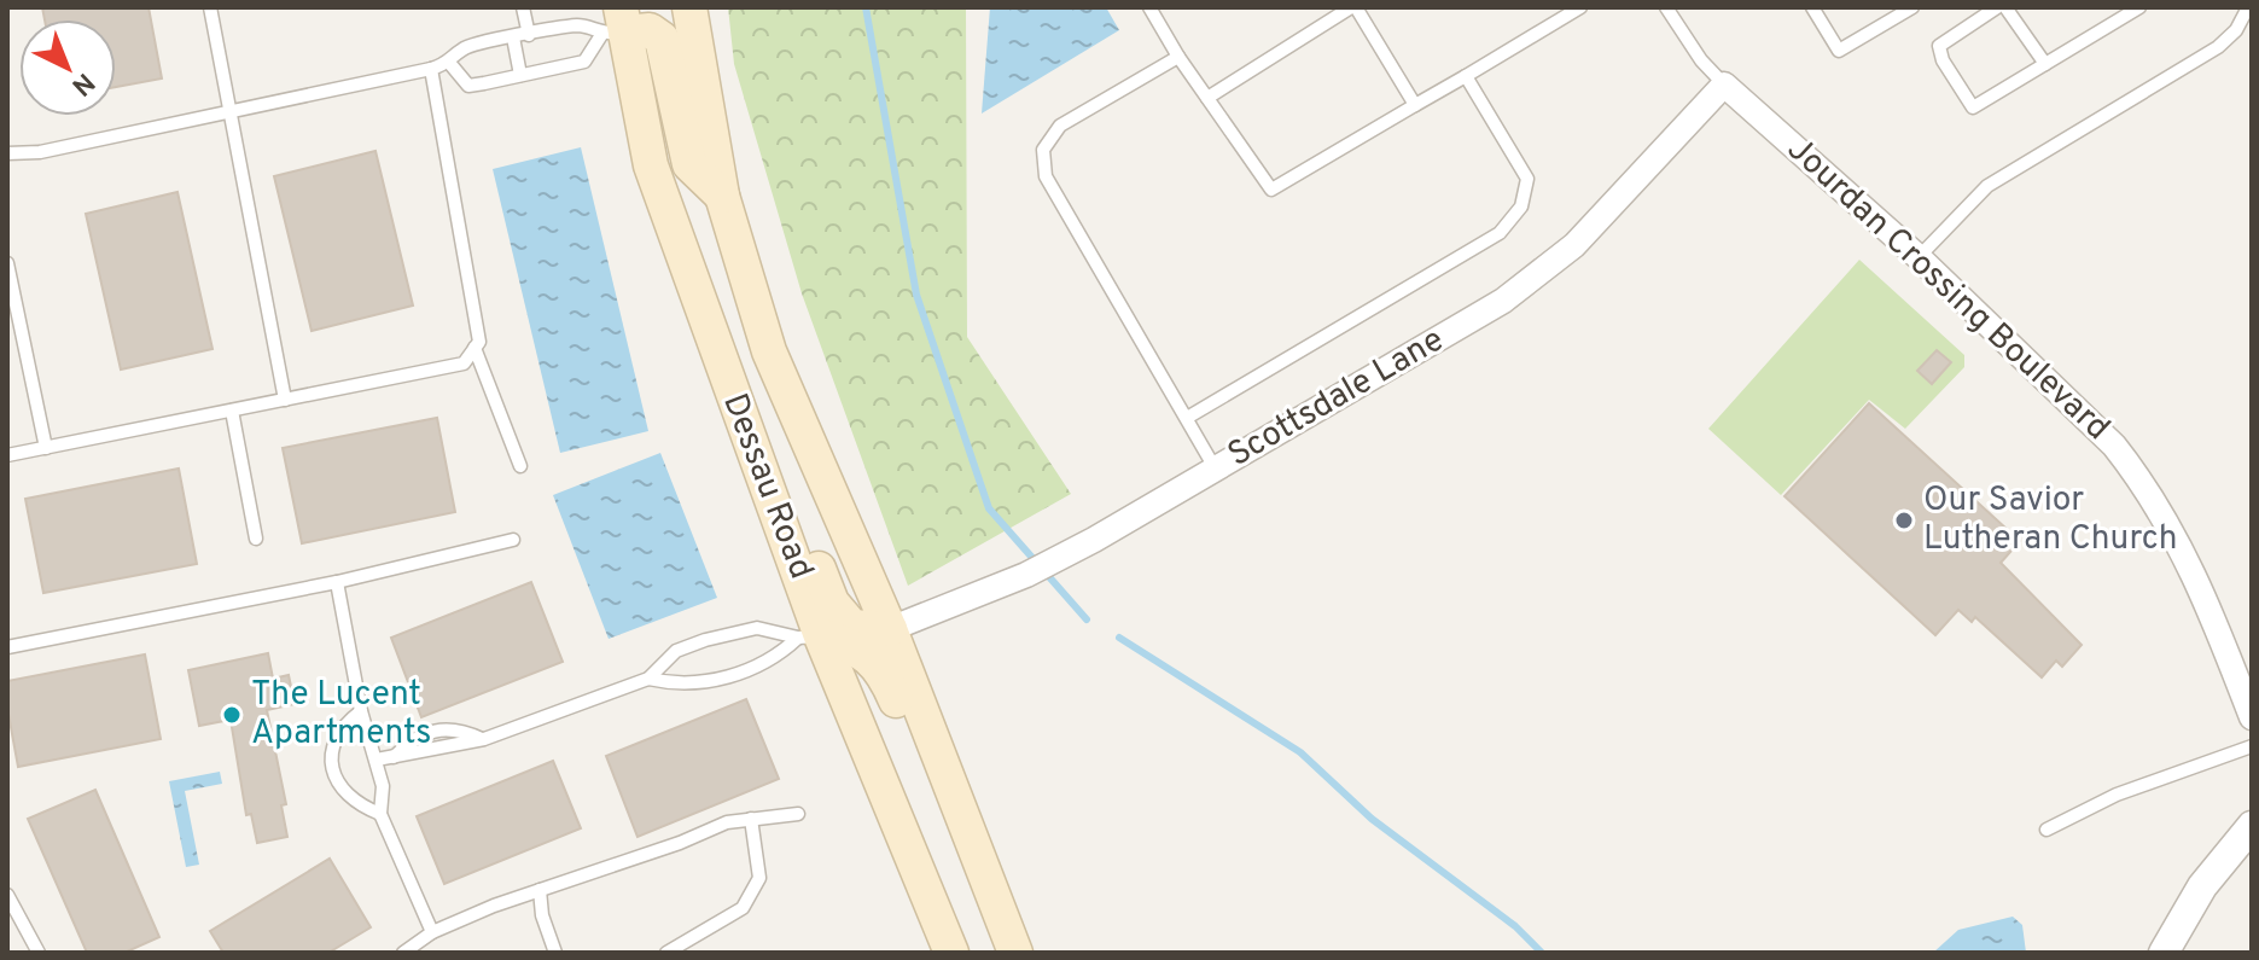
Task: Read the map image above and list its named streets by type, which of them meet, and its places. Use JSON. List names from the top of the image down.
{
  "streets": {
    "main road": ["Dessau Road"],
    "street": ["Jourdan Crossing Boulevard", "Scottsdale Lane"]
  },
  "crossings": [
    ["Jourdan Crossing Boulevard", "Scottsdale Lane"],
    ["Scottsdale Lane", "Dessau Road"]
  ],
  "places": ["Our Savior Lutheran Church", "The Lucent Apartments"],
  "north": "bottom right"
}
